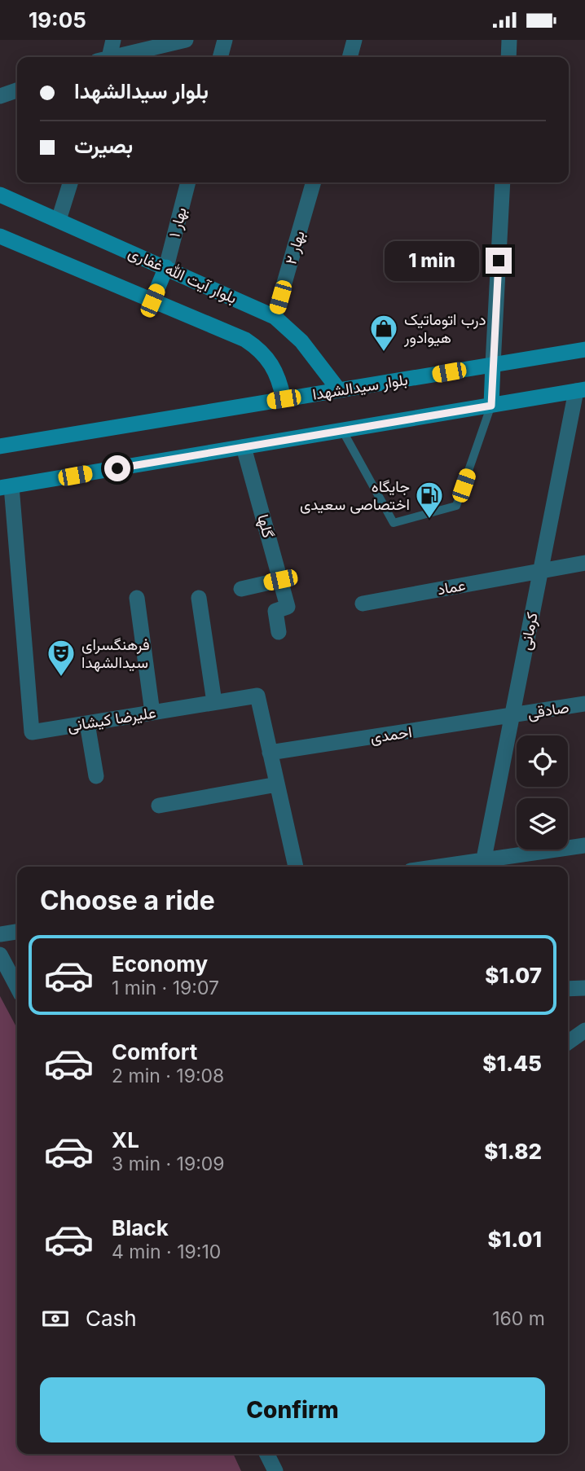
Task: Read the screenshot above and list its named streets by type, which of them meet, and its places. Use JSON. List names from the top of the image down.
{
  "streets": {
    "main road": ["بلوار آیت الله غفاری", "بلوار سیدالشهدا"],
    "street": [
      "بهار ۱",
      "بهار ۲",
      "گلها",
      "عماد",
      "کرمانی",
      "صادقی",
      "علیرضا کیشانی",
      "احمدی"
    ]
  },
  "crossings": [
    ["بهار ۱", "بلوار آیت الله غفاری"],
    ["بهار ۲", "بلوار آیت الله غفاری"],
    ["بلوار آیت الله غفاری", "بلوار سیدالشهدا"],
    ["عماد", "کرمانی"],
    ["کرمانی", "صادقی"],
    ["کرمانی", "احمدی"],
    ["صادقی", "احمدی"],
    ["علیرضا کیشانی", "احمدی"]
  ],
  "places": {
    "shop": ["درب اتوماتیک هیوادور"],
    "fuel station": ["جایگاه اختصاصی سعیدی"],
    "theatre": ["فرهنگسرای سیدالشهدا"]
  },
  "page": {
    "status": "19:05",
    "banner": ["بلوار سیدالشهدا", "بصیرت"],
    "bubble": "1 min",
    "heading": "Choose a ride",
    "list": [
      {
        "name": "Economy",
        "note": "1 min · 19:07",
        "value": "$1.07"
      },
      {
        "name": "Comfort",
        "note": "2 min · 19:08",
        "value": "$1.45"
      },
      {
        "name": "XL",
        "note": "3 min · 19:09",
        "value": "$1.82"
      },
      {
        "name": "Black",
        "note": "4 min · 19:10",
        "value": "$1.01"
      }
    ],
    "pay": ["Cash", "160 m"],
    "buttons": "Confirm"
  }
}
